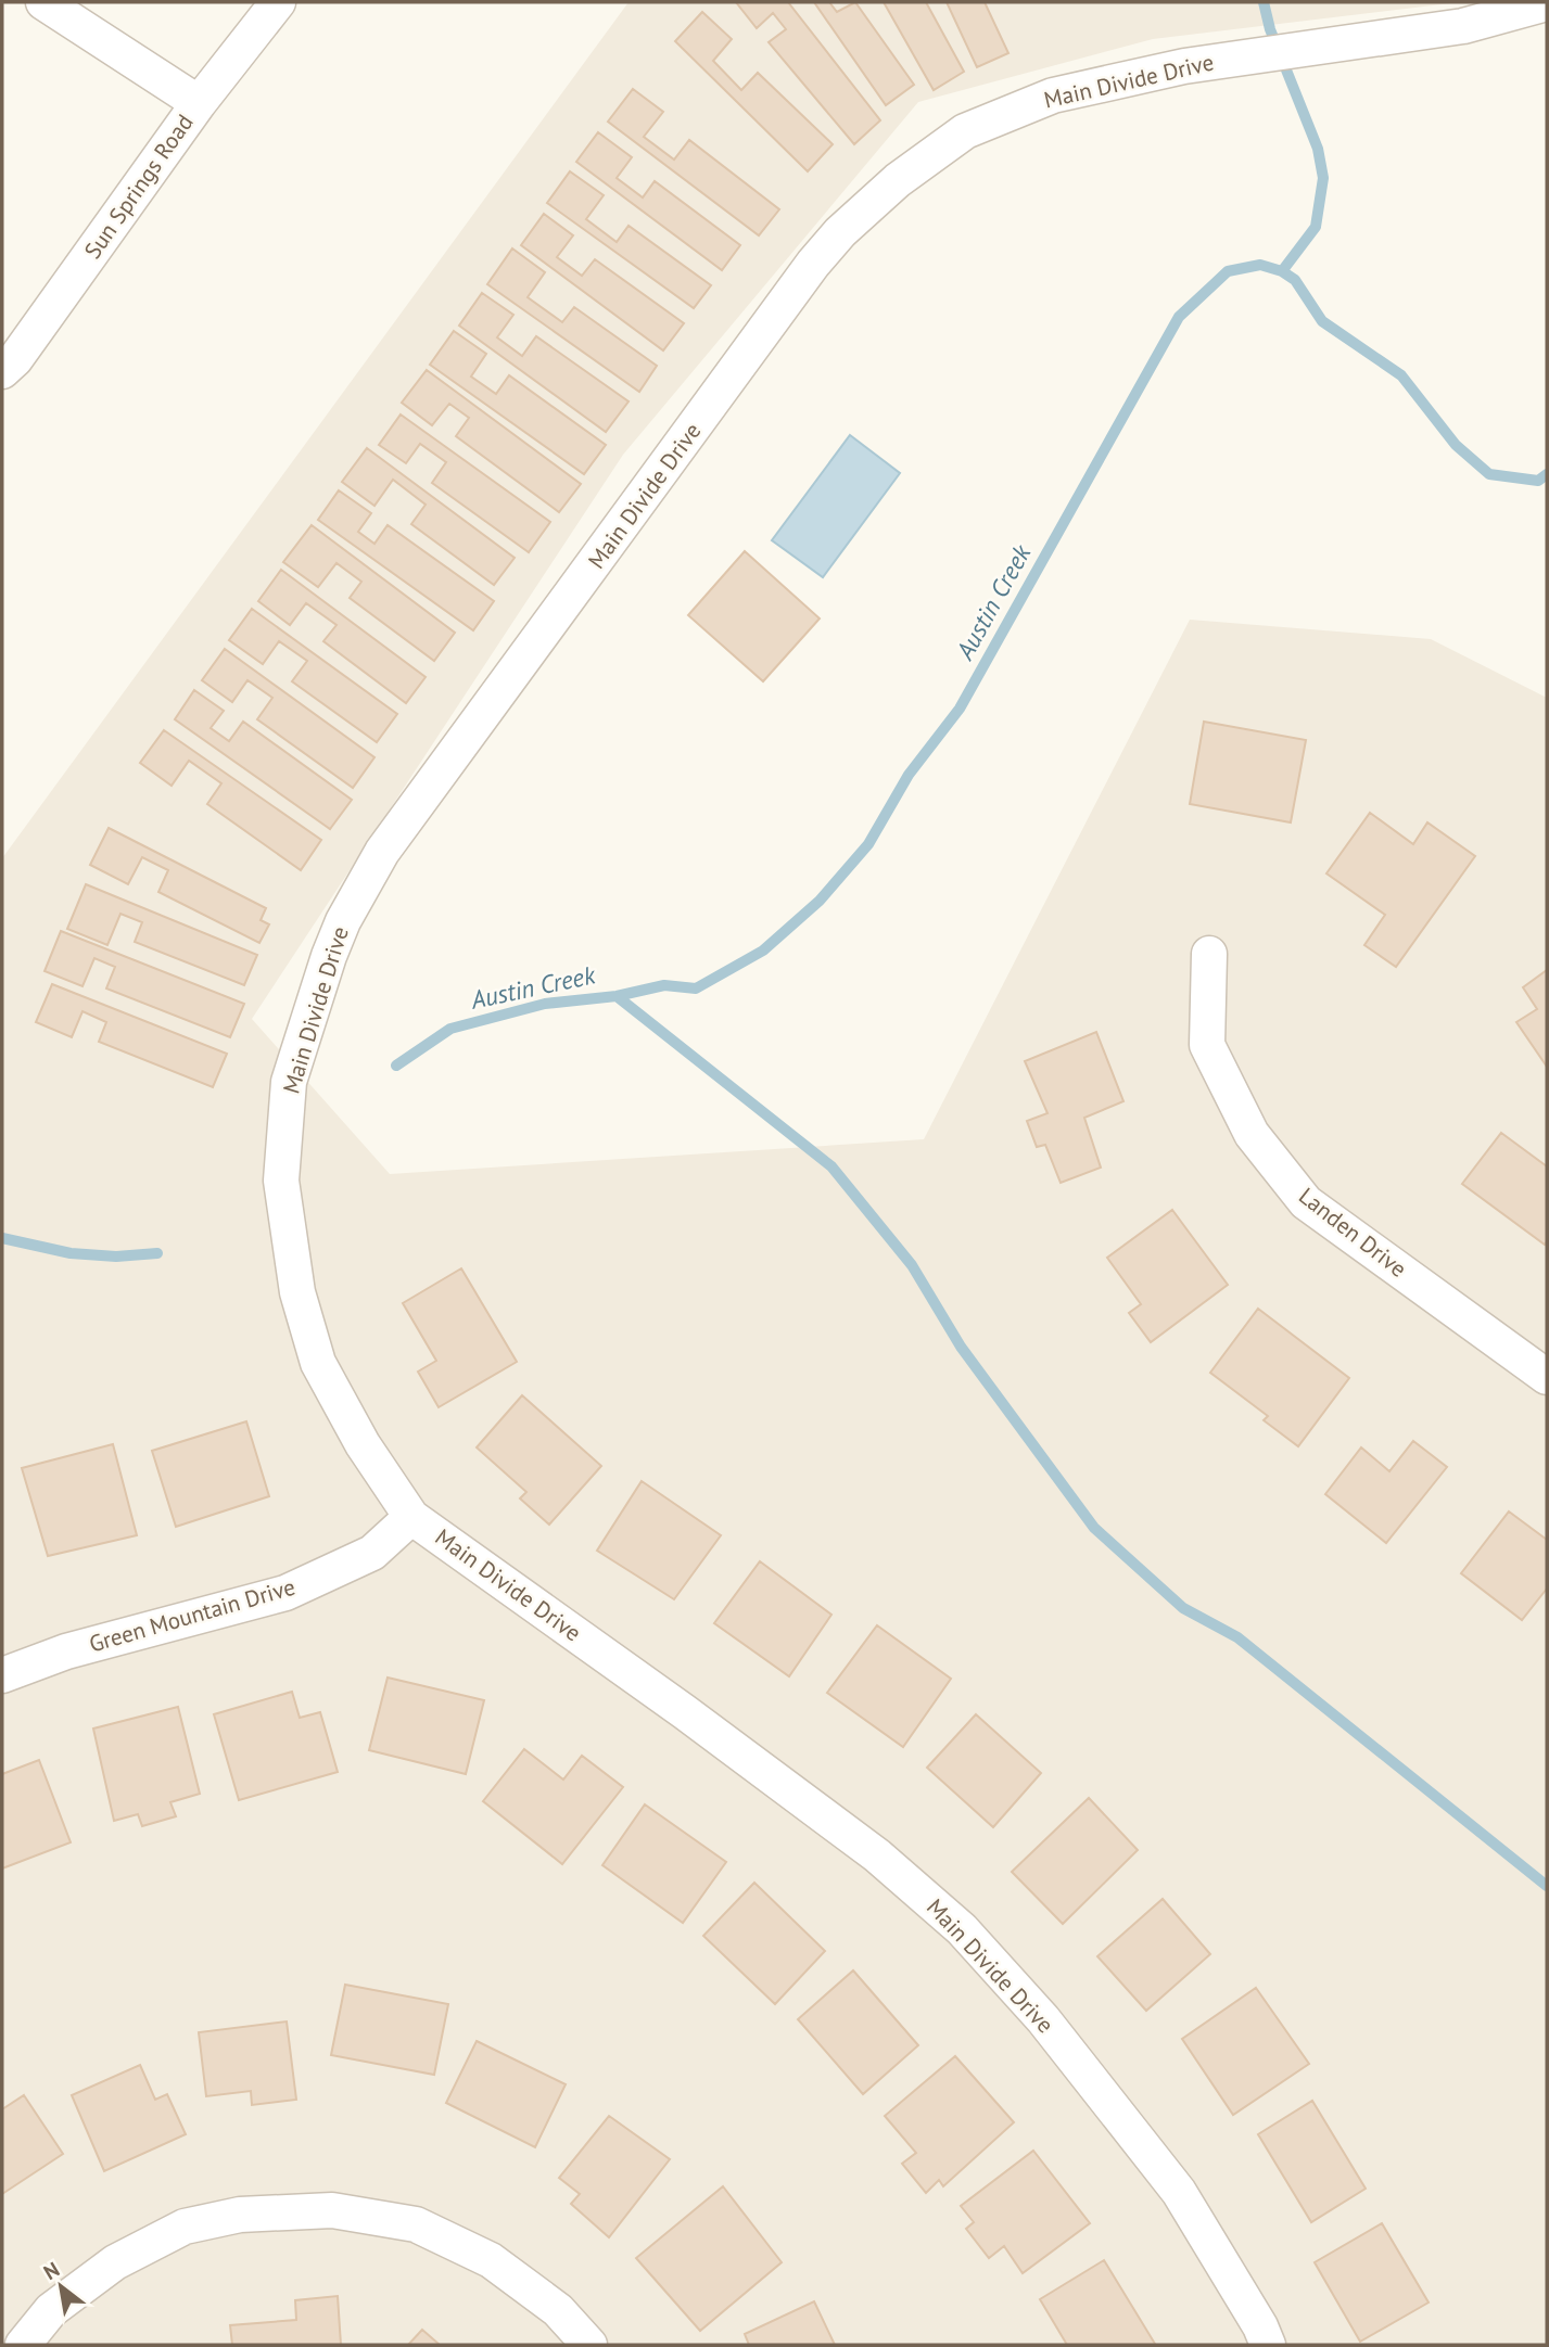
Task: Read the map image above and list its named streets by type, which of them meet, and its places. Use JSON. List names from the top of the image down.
{
  "streets": {
    "street": [
      "Main Divide Drive",
      "Sun Springs Road",
      "Landen Drive",
      "Green Mountain Drive"
    ]
  },
  "crossings": [
    ["Main Divide Drive", "Green Mountain Drive"]
  ],
  "water": ["Austin Creek"],
  "north": "top left"
}
